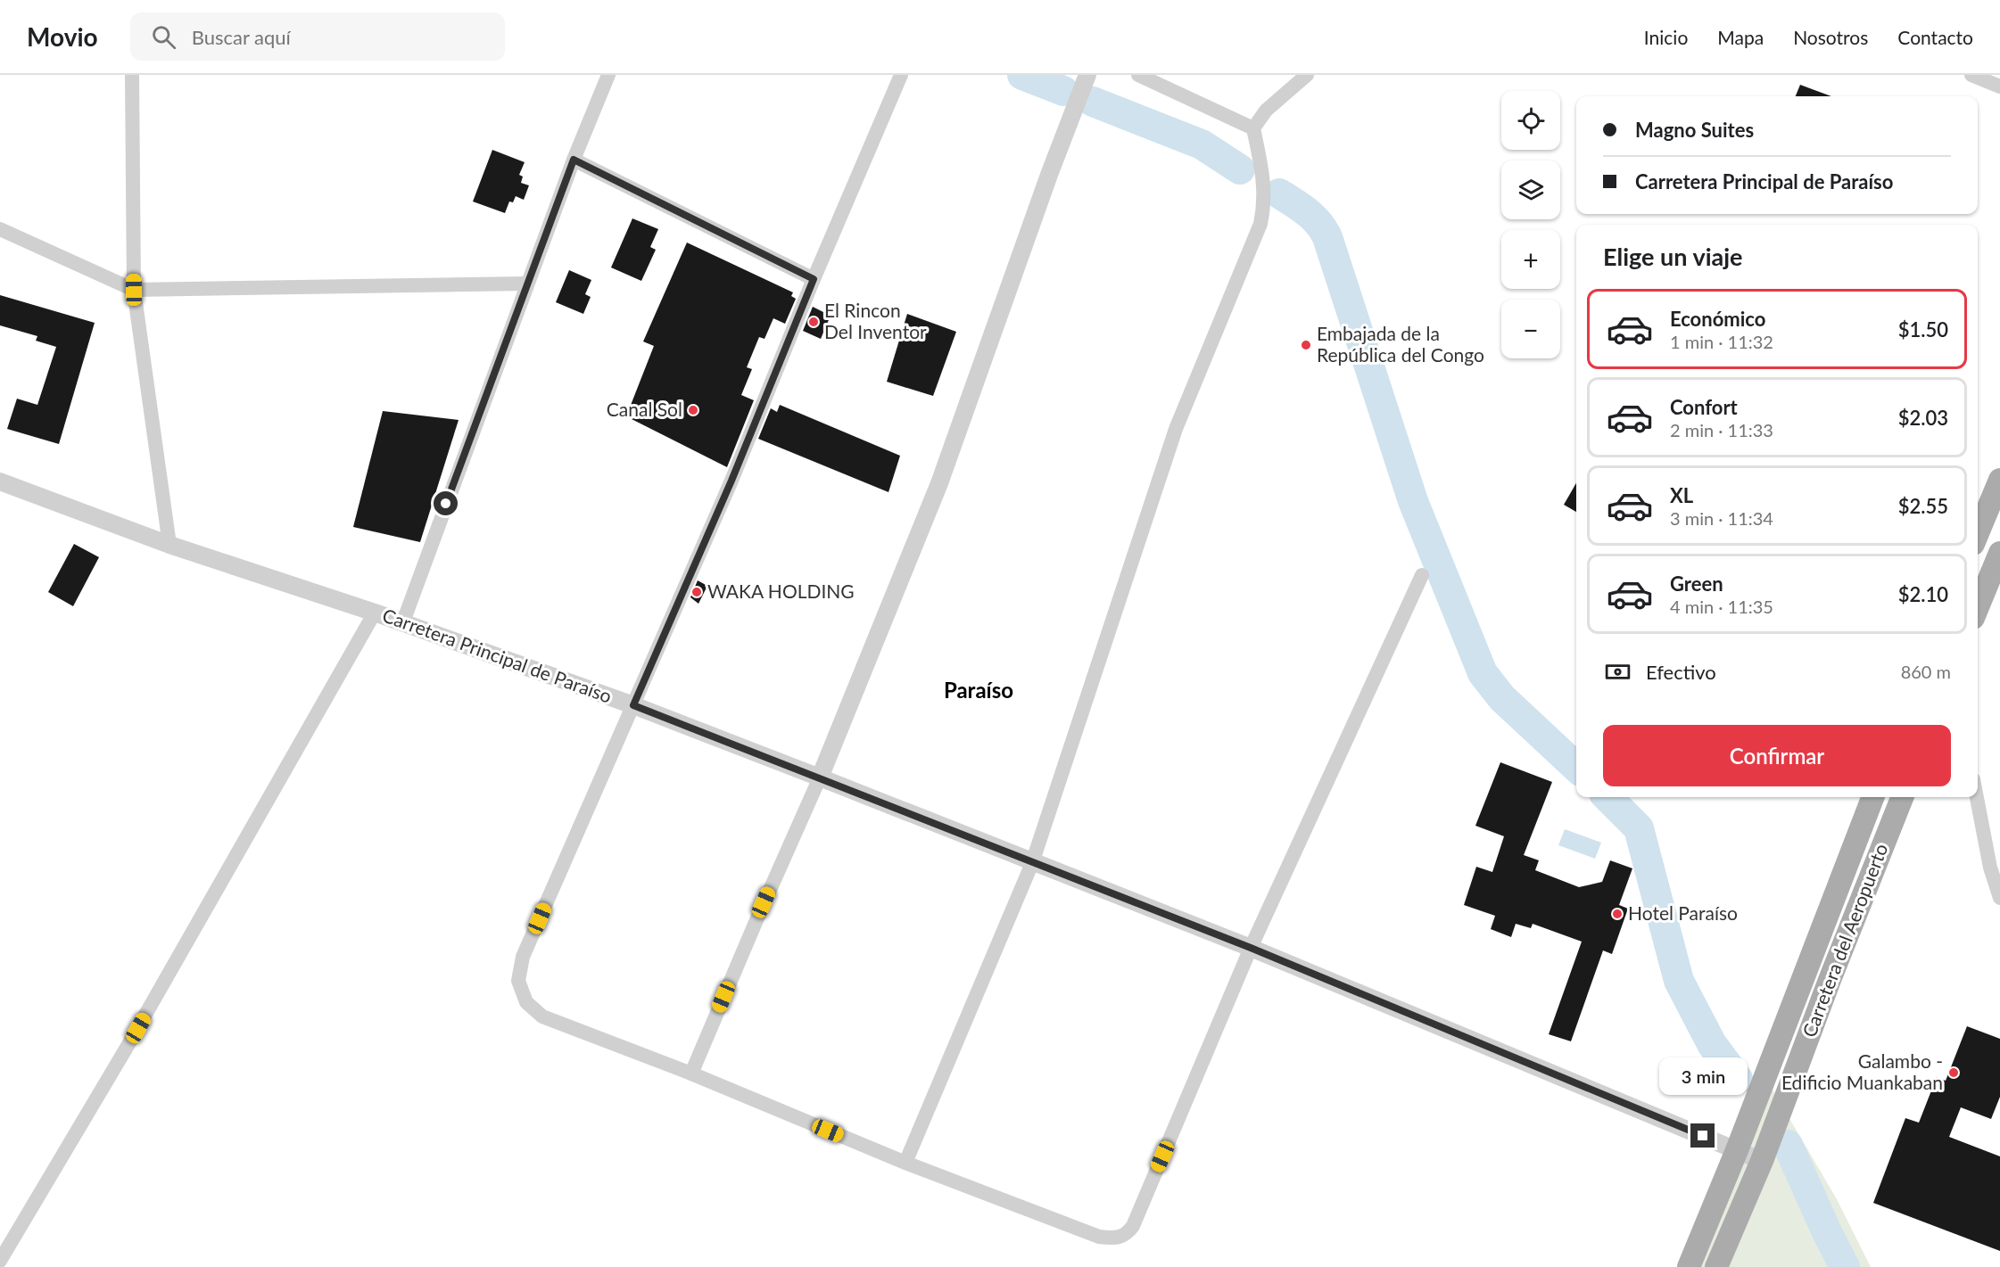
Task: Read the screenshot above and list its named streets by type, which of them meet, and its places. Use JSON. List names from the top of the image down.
{
  "streets": {
    "main road": ["Carretera del Aeropuerto"],
    "street": ["Carretera Principal de Paraíso"]
  },
  "crossings": [
    ["Carretera Principal de Paraíso", "Carretera del Aeropuerto"]
  ],
  "districts": ["Paraíso"],
  "places": [
    "El Rincon Del Inventor",
    "Embajada de la República del Congo",
    "Canal Sol",
    "WAKA HOLDING",
    "Hotel Paraíso",
    "Galambo - Edificio Muankaban"
  ],
  "page": {
    "header": "Movio",
    "search": "Buscar aquí",
    "nav": [
      "Inicio",
      "Mapa",
      "Nosotros",
      "Contacto"
    ],
    "map_buttons": ["+", "−"],
    "banner": ["Magno Suites", "Carretera Principal de Paraíso"],
    "heading": "Elige un viaje",
    "list": [
      {
        "name": "Económico",
        "note": "1 min · 11:32",
        "value": "$1.50"
      },
      {
        "name": "Confort",
        "note": "2 min · 11:33",
        "value": "$2.03"
      },
      {
        "name": "XL",
        "note": "3 min · 11:34",
        "value": "$2.55"
      },
      {
        "name": "Green",
        "note": "4 min · 11:35",
        "value": "$2.10"
      }
    ],
    "pay": ["Efectivo", "860 m"],
    "buttons": "Confirmar",
    "bubble": "3 min"
  }
}
